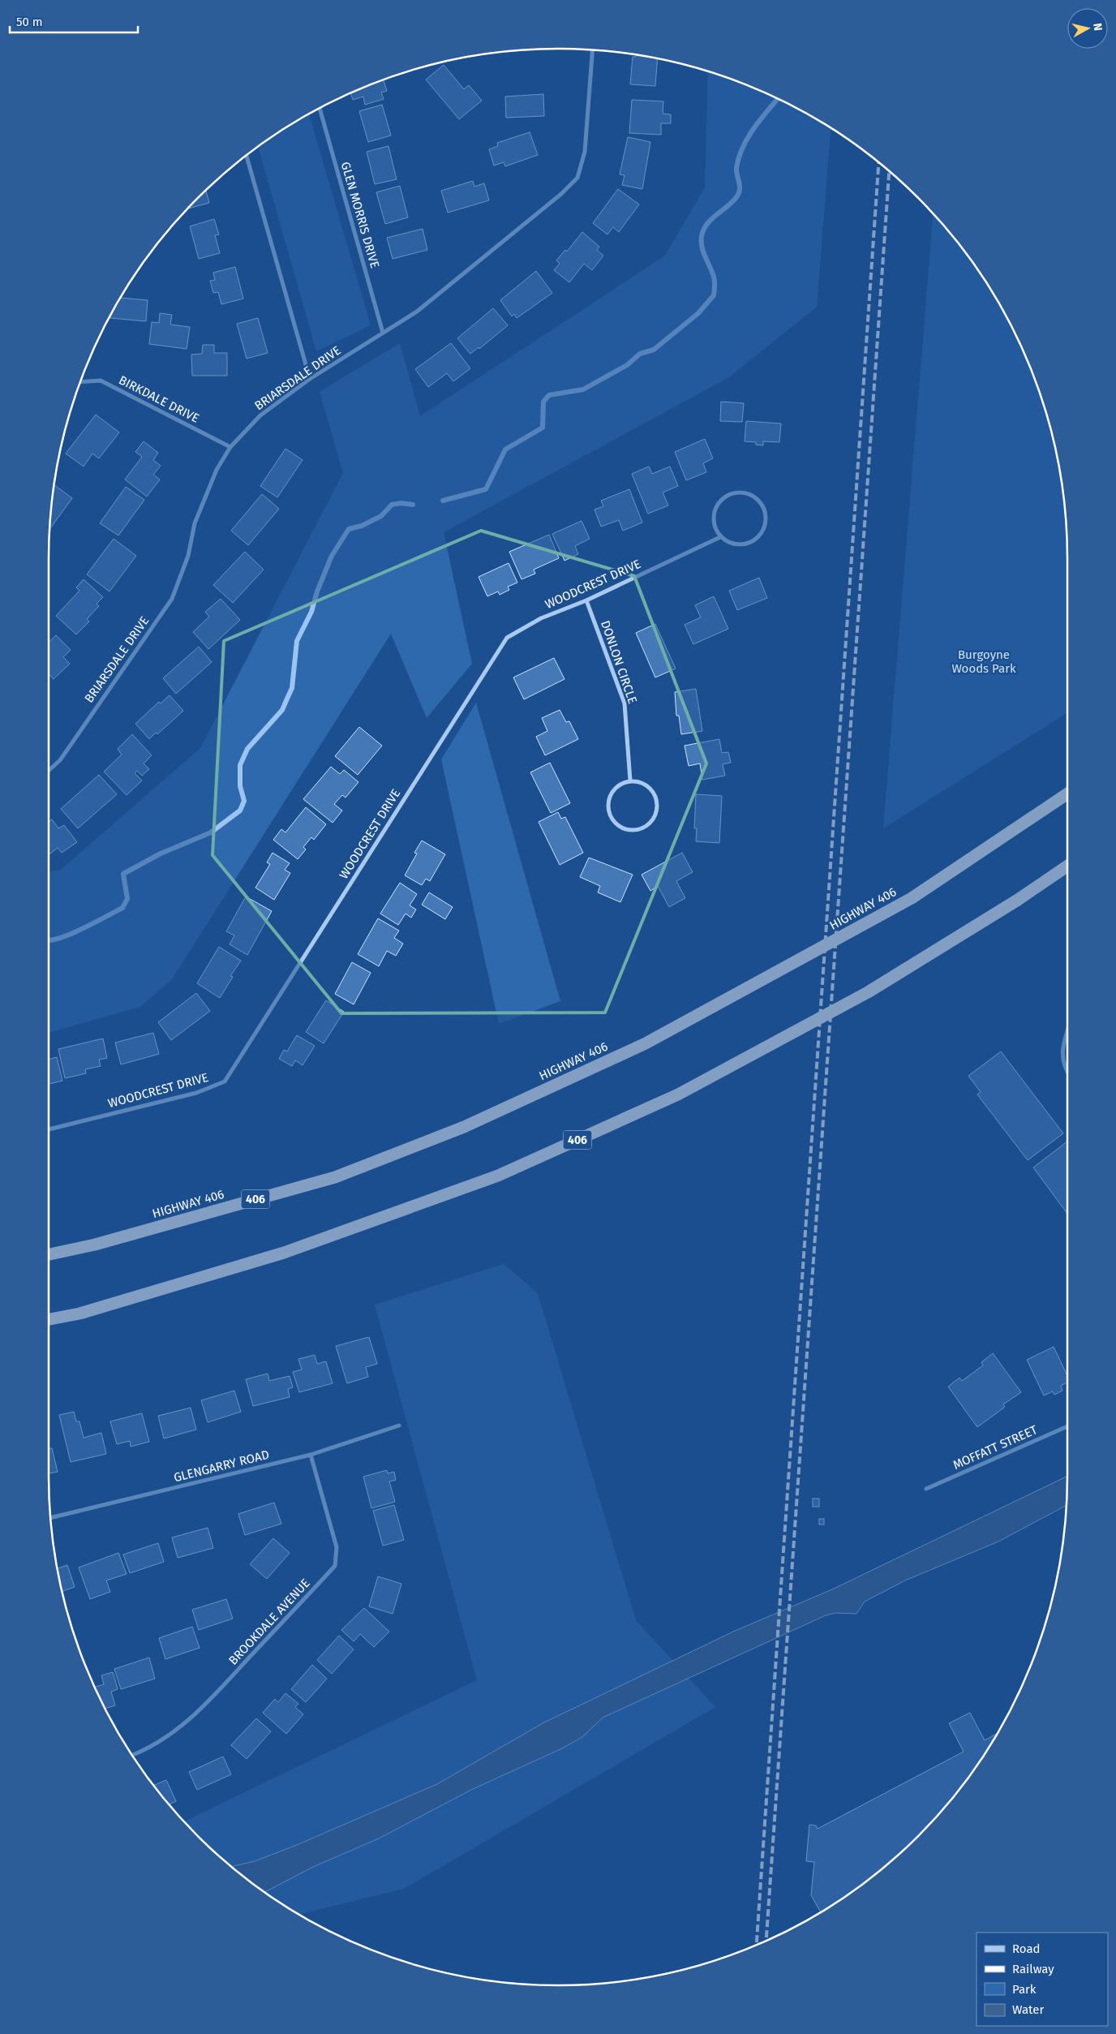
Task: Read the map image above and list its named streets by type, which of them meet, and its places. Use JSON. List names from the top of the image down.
{
  "streets": {
    "highway": ["HIGHWAY 406", "406"],
    "street": [
      "GLEN MORRIS DRIVE",
      "BRIARSDALE DRIVE",
      "BIRKDALE DRIVE",
      "WOODCREST DRIVE",
      "DONLON CIRCLE",
      "MOFFATT STREET",
      "GLENGARRY ROAD",
      "BROOKDALE AVENUE"
    ]
  },
  "crossings": [
    ["GLEN MORRIS DRIVE", "BRIARSDALE DRIVE"],
    ["BRIARSDALE DRIVE", "BIRKDALE DRIVE"],
    ["WOODCREST DRIVE", "DONLON CIRCLE"],
    ["GLENGARRY ROAD", "BROOKDALE AVENUE"]
  ],
  "parks": ["Burgoyne Woods Park"],
  "legend": [
    "Road",
    "Railway",
    "Park",
    "Water"
  ],
  "scale_bar": "50 m",
  "north": "right"
}
